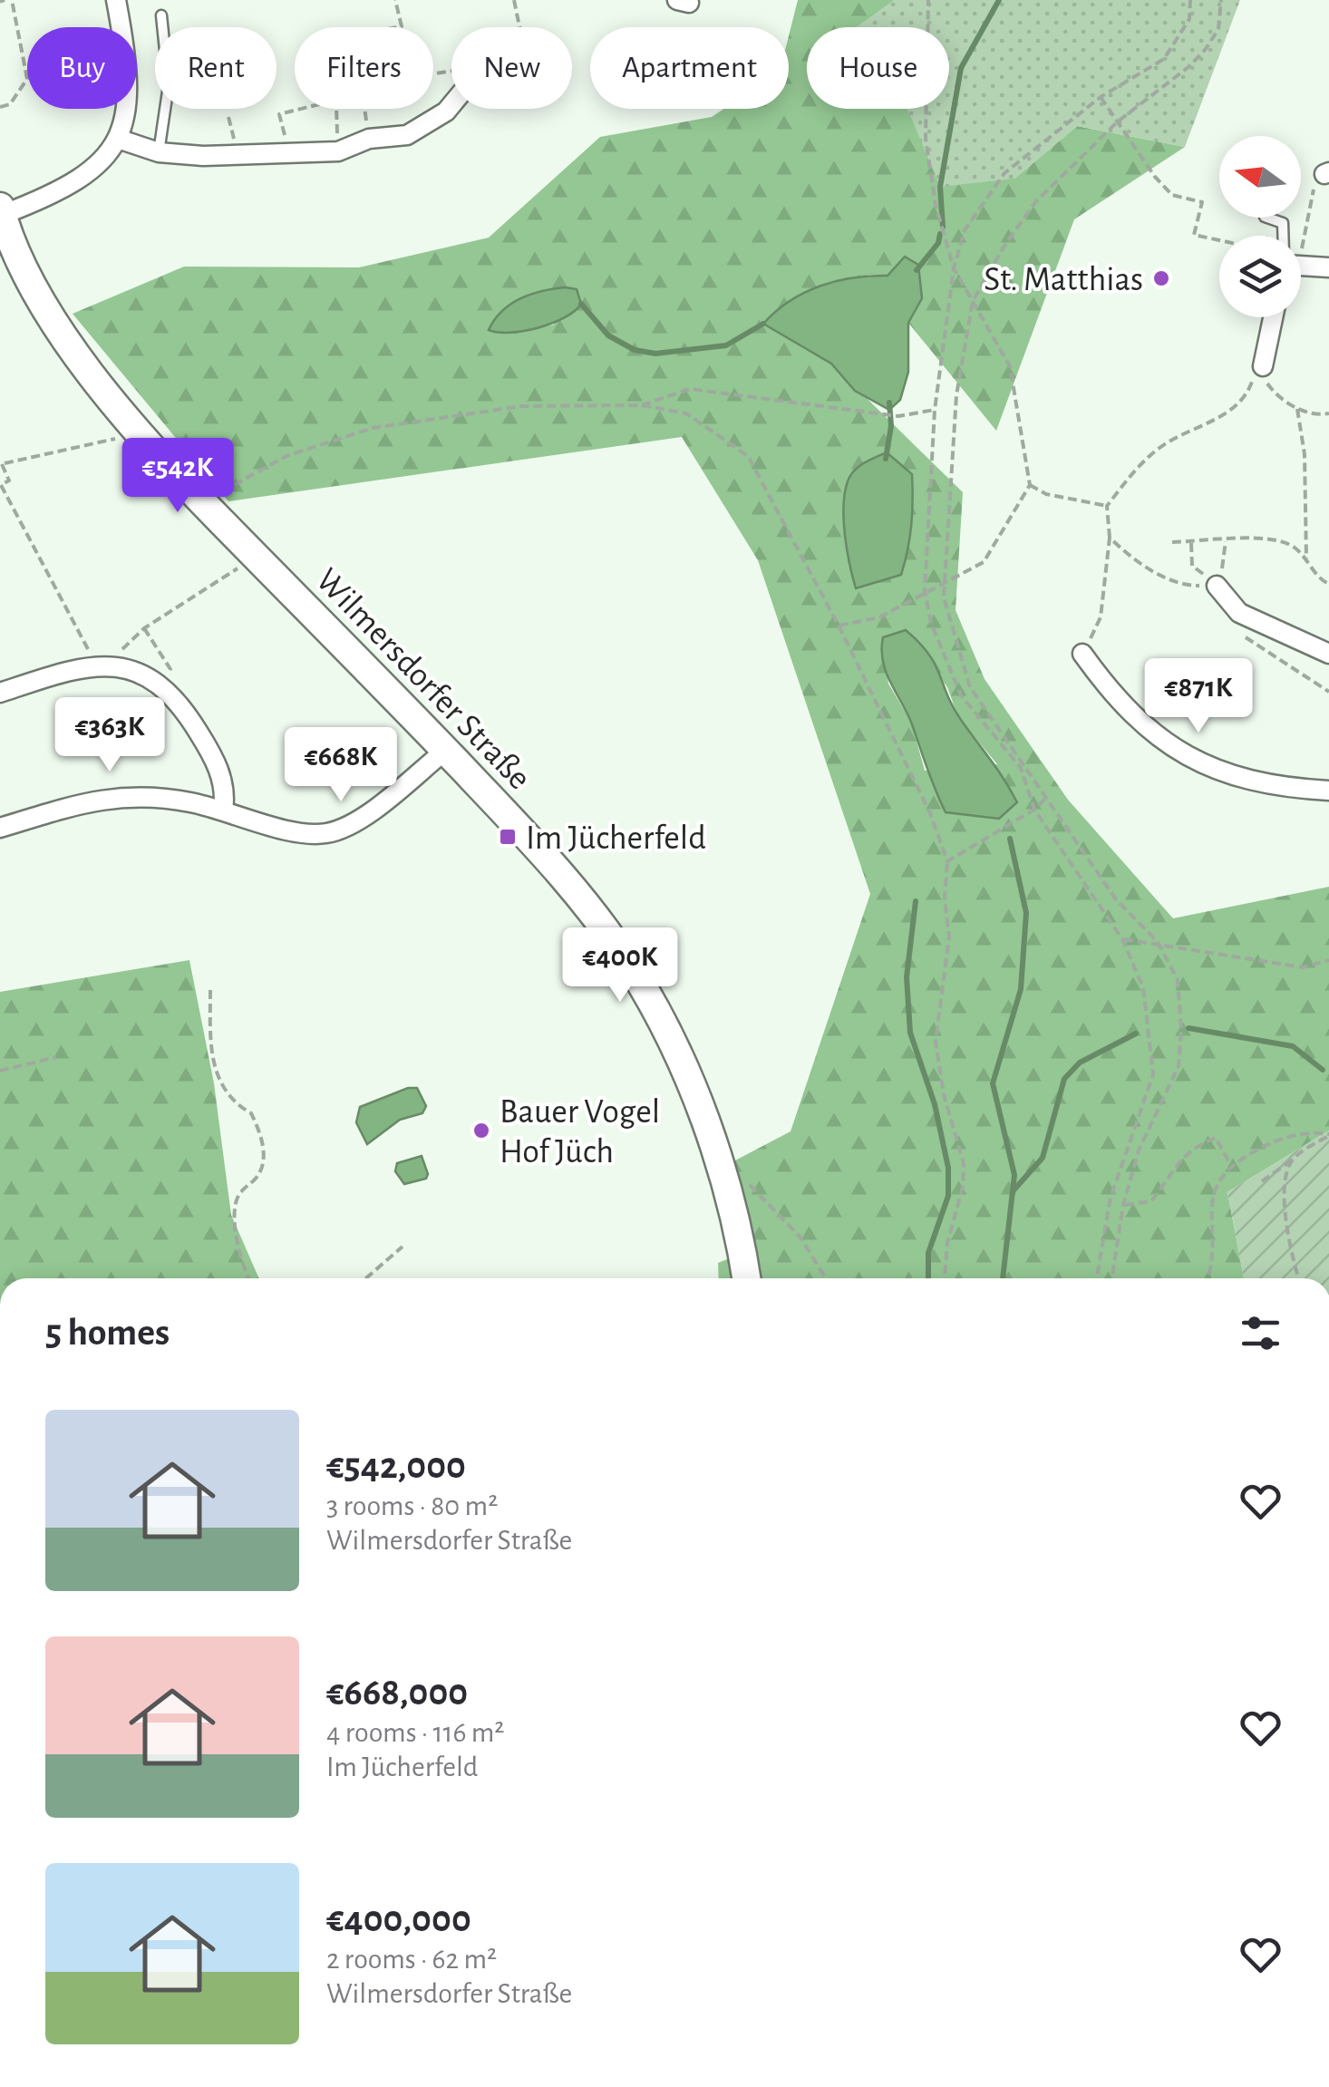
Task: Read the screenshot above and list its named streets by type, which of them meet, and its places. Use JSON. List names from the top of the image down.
{
  "streets": {
    "street": ["Wilmersdorfer Straße"]
  },
  "places": {
    "other": ["St. Matthias", "Bauer Vogel Hof Jüch"],
    "transit": ["Im Jücherfeld"]
  },
  "north": "left",
  "page": {
    "chip": [
      "Buy",
      "Rent",
      "Filters",
      "New",
      "Apartment",
      "House"
    ],
    "price": [
      "€542K",
      "€871K",
      "€363K",
      "€668K",
      "€400K"
    ],
    "heading": "5 homes",
    "list": [
      {
        "name": "€542,000",
        "note": "3 rooms · 80 m² · Wilmersdorfer Straße"
      },
      {
        "name": "€668,000",
        "note": "4 rooms · 116 m² · Im Jücherfeld"
      },
      {
        "name": "€400,000",
        "note": "2 rooms · 62 m² · Wilmersdorfer Straße"
      }
    ]
  }
}
